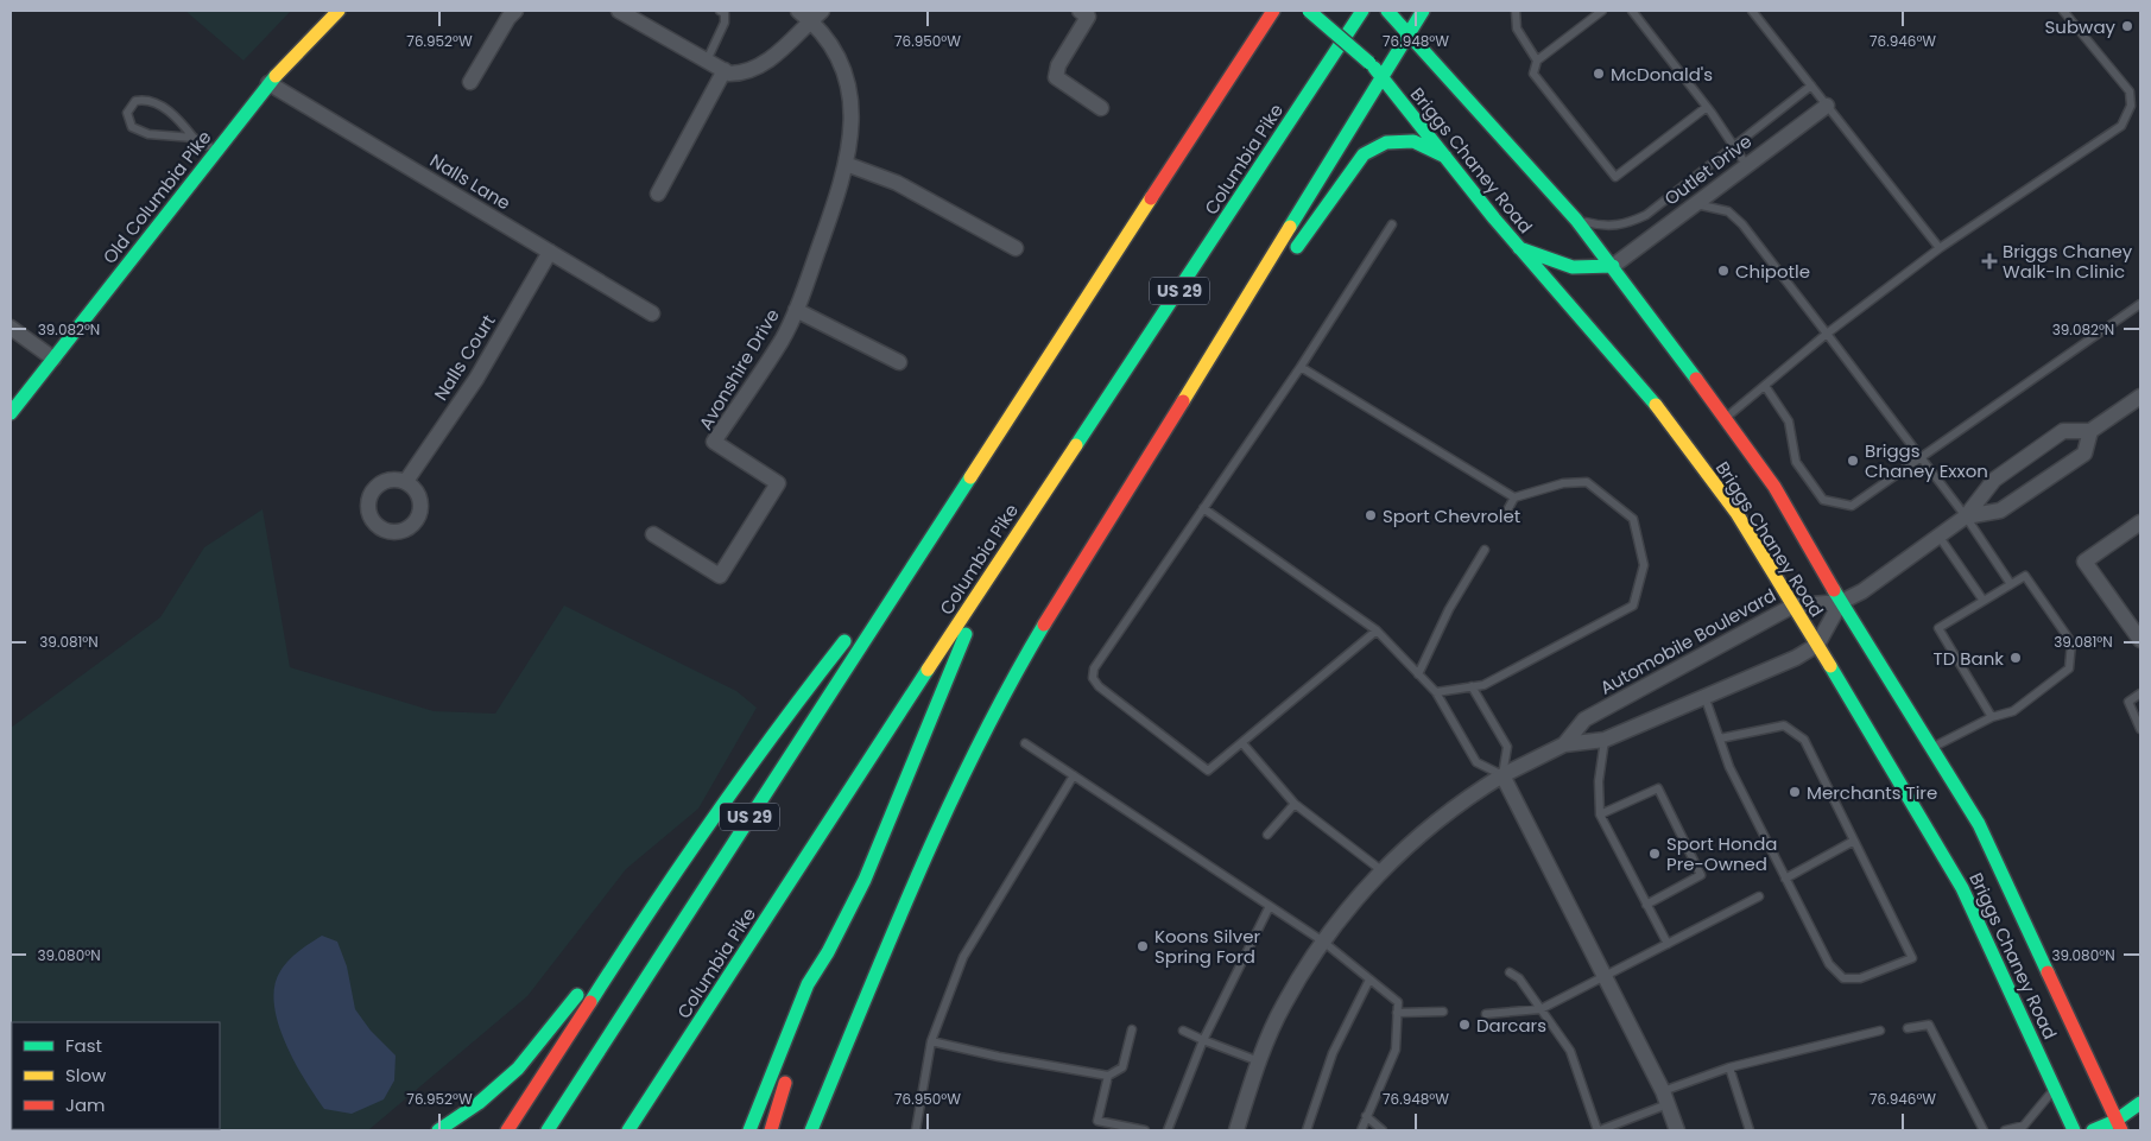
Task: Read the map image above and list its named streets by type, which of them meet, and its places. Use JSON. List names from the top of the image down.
{
  "streets": {
    "main road": [
      "Columbia Pike",
      "Briggs Chaney Road",
      "Old Columbia Pike",
      "US 29"
    ],
    "street": [
      "Outlet Drive",
      "Nalls Lane",
      "Nalls Court",
      "Avonshire Drive",
      "Automobile Boulevard"
    ]
  },
  "crossings": [
    ["Briggs Chaney Road", "Outlet Drive"],
    ["Briggs Chaney Road", "Automobile Boulevard"],
    ["Nalls Lane", "Old Columbia Pike"],
    ["Nalls Lane", "Nalls Court"]
  ],
  "places": {
    "other": [
      "Subway",
      "McDonald's",
      "Chipotle",
      "Briggs Chaney Exxon",
      "Sport Chevrolet",
      "TD Bank",
      "Merchants Tire",
      "Sport Honda Pre-Owned",
      "Koons Silver Spring Ford",
      "Darcars"
    ],
    "health": ["Briggs Chaney Walk-In Clinic"]
  },
  "legend": ["Fast", "Slow", "Jam"],
  "coordinates": [
    "76.952°W",
    "76.950°W",
    "76.948°W",
    "76.946°W",
    "39.082°N",
    "39.081°N",
    "39.080°N"
  ]
}
